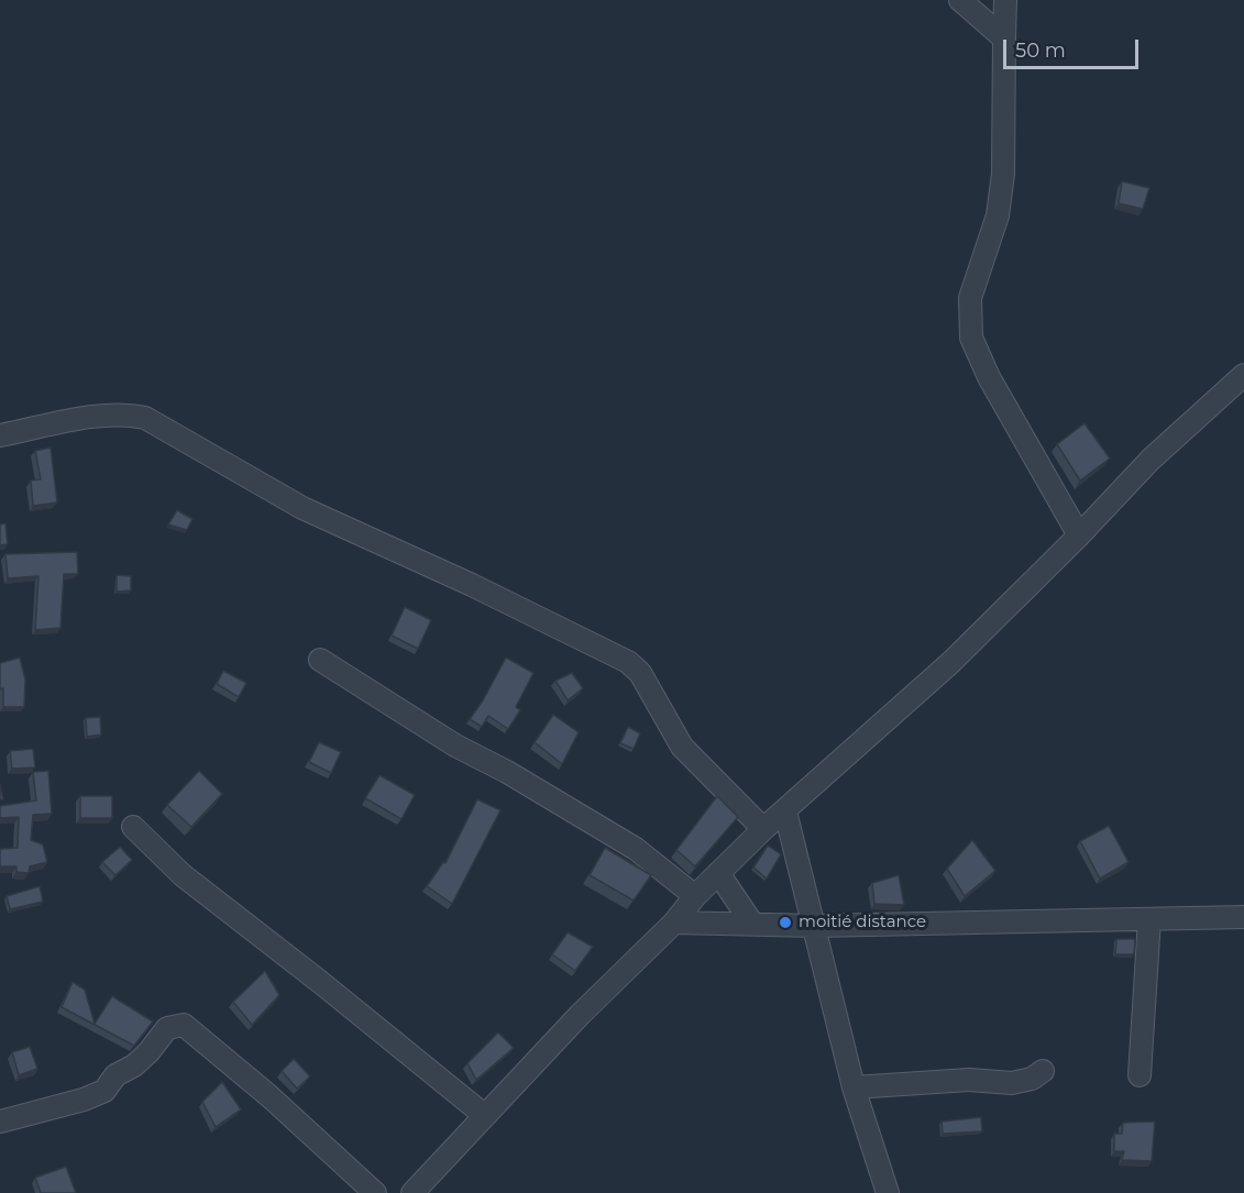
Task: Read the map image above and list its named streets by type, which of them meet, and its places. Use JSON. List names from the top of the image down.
{
  "places": ["moitié distance"],
  "scale_bar": "50 m"
}
